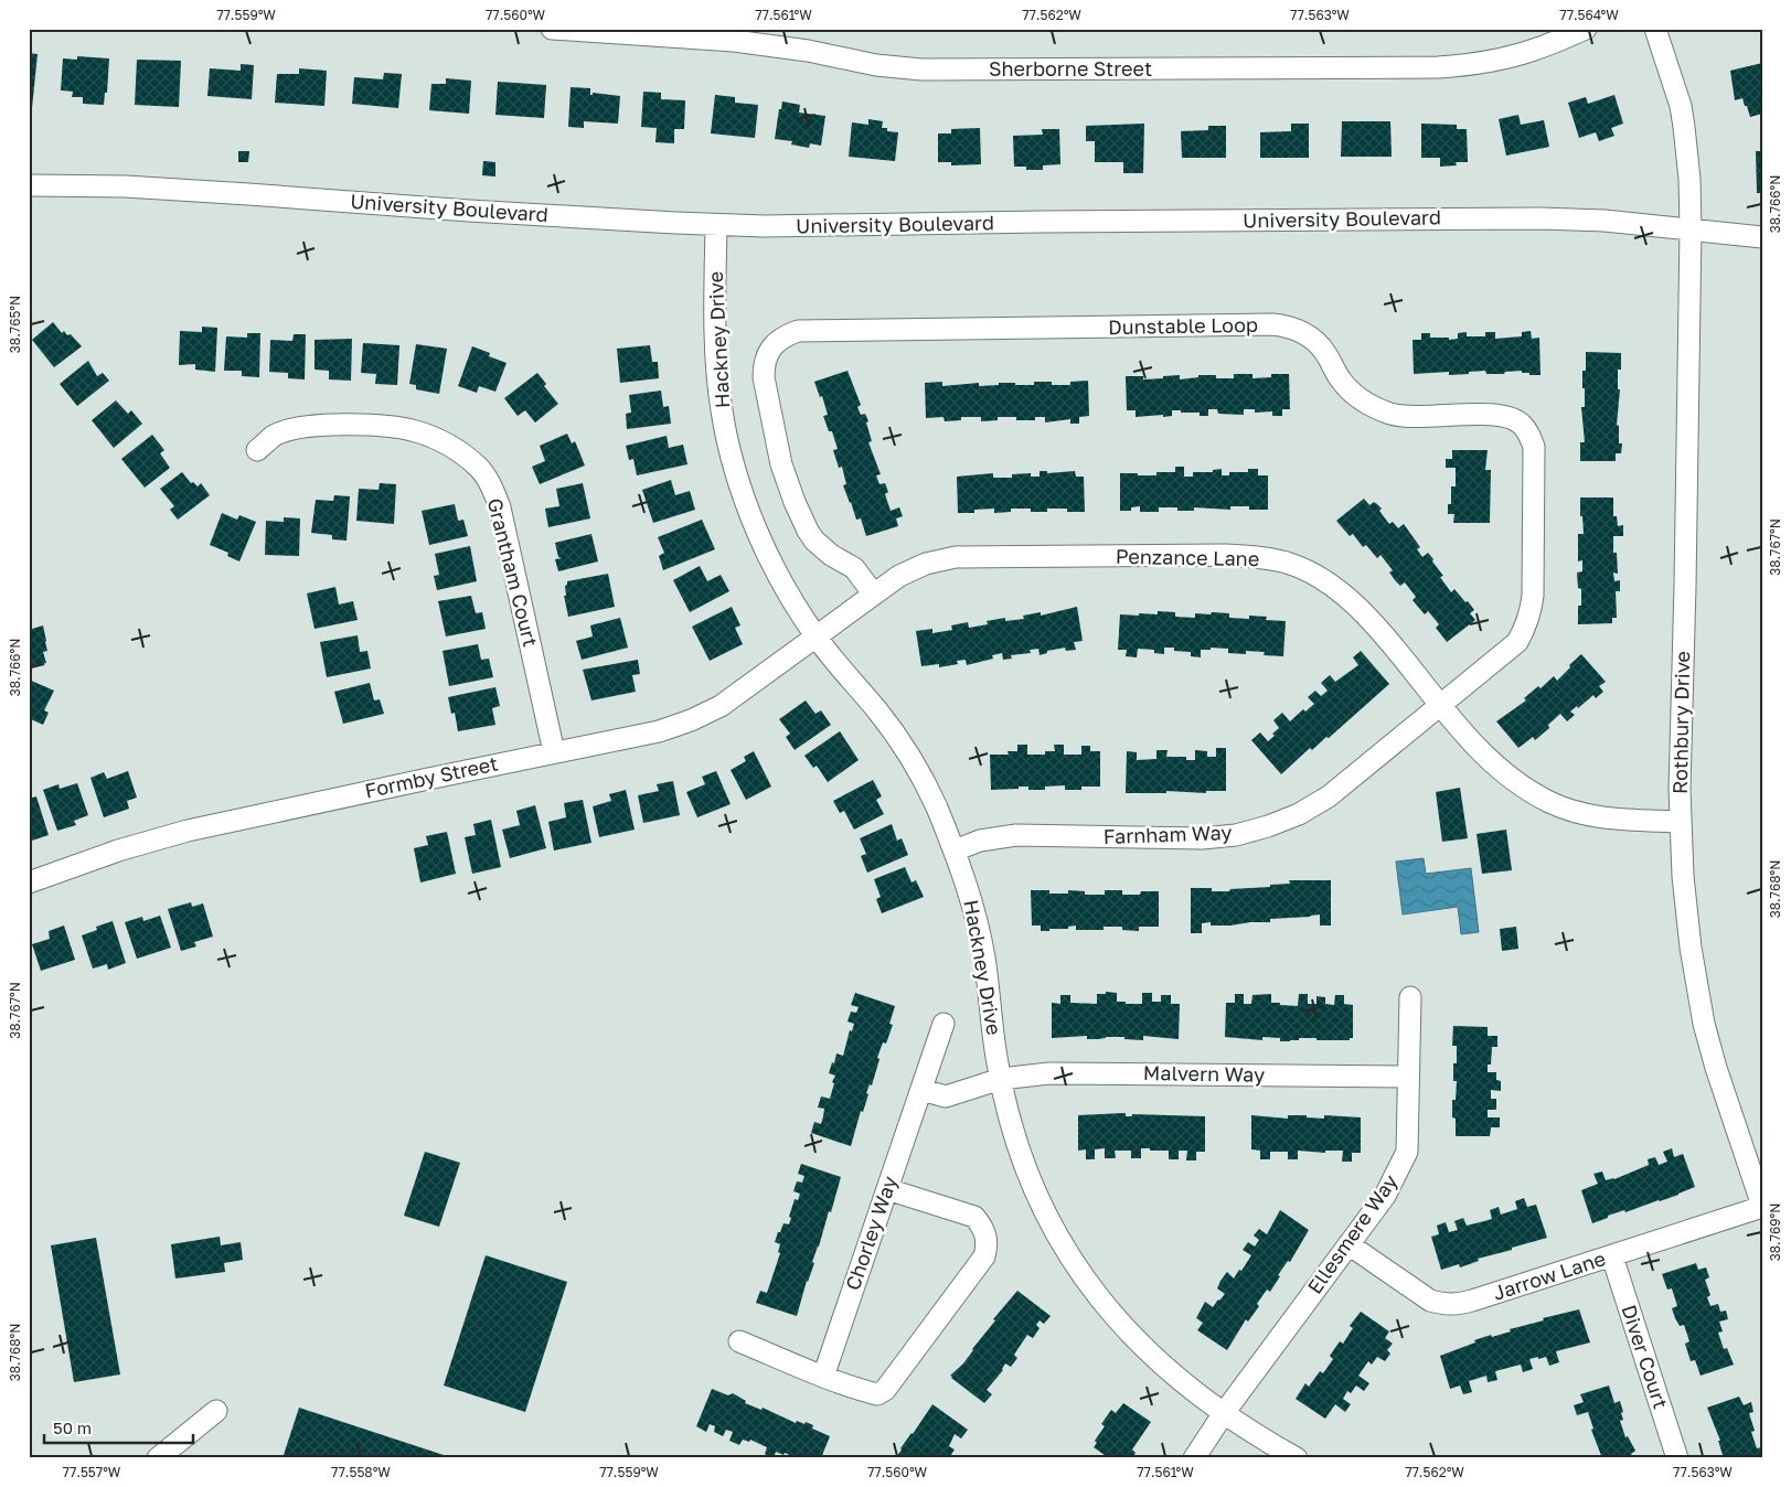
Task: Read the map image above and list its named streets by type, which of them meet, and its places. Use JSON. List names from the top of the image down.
{
  "streets": {
    "street": [
      "Sherborne Street",
      "University Boulevard",
      "Dunstable Loop",
      "Hackney Drive",
      "Penzance Lane",
      "Grantham Court",
      "Rothbury Drive",
      "Formby Street",
      "Farnham Way",
      "Malvern Way",
      "Chorley Way",
      "Ellesmere Way",
      "Jarrow Lane",
      "Diver Court"
    ]
  },
  "crossings": [
    ["University Boulevard", "Hackney Drive"],
    ["University Boulevard", "Rothbury Drive"],
    ["Dunstable Loop", "Penzance Lane"],
    ["Dunstable Loop", "Farnham Way"],
    ["Hackney Drive", "Penzance Lane"],
    ["Hackney Drive", "Formby Street"],
    ["Hackney Drive", "Farnham Way"],
    ["Hackney Drive", "Malvern Way"],
    ["Hackney Drive", "Ellesmere Way"],
    ["Penzance Lane", "Rothbury Drive"],
    ["Penzance Lane", "Formby Street"],
    ["Penzance Lane", "Farnham Way"],
    ["Grantham Court", "Formby Street"],
    ["Rothbury Drive", "Jarrow Lane"],
    ["Malvern Way", "Ellesmere Way"],
    ["Ellesmere Way", "Jarrow Lane"],
    ["Jarrow Lane", "Diver Court"]
  ],
  "scale_bar": "50 m",
  "coordinates": [
    "77.559°W",
    "77.560°W",
    "77.561°W",
    "77.562°W",
    "77.563°W",
    "77.564°W",
    "38.766°N",
    "38.765°N",
    "38.767°N",
    "38.768°N",
    "38.769°N",
    "77.557°W",
    "77.558°W"
  ]
}
